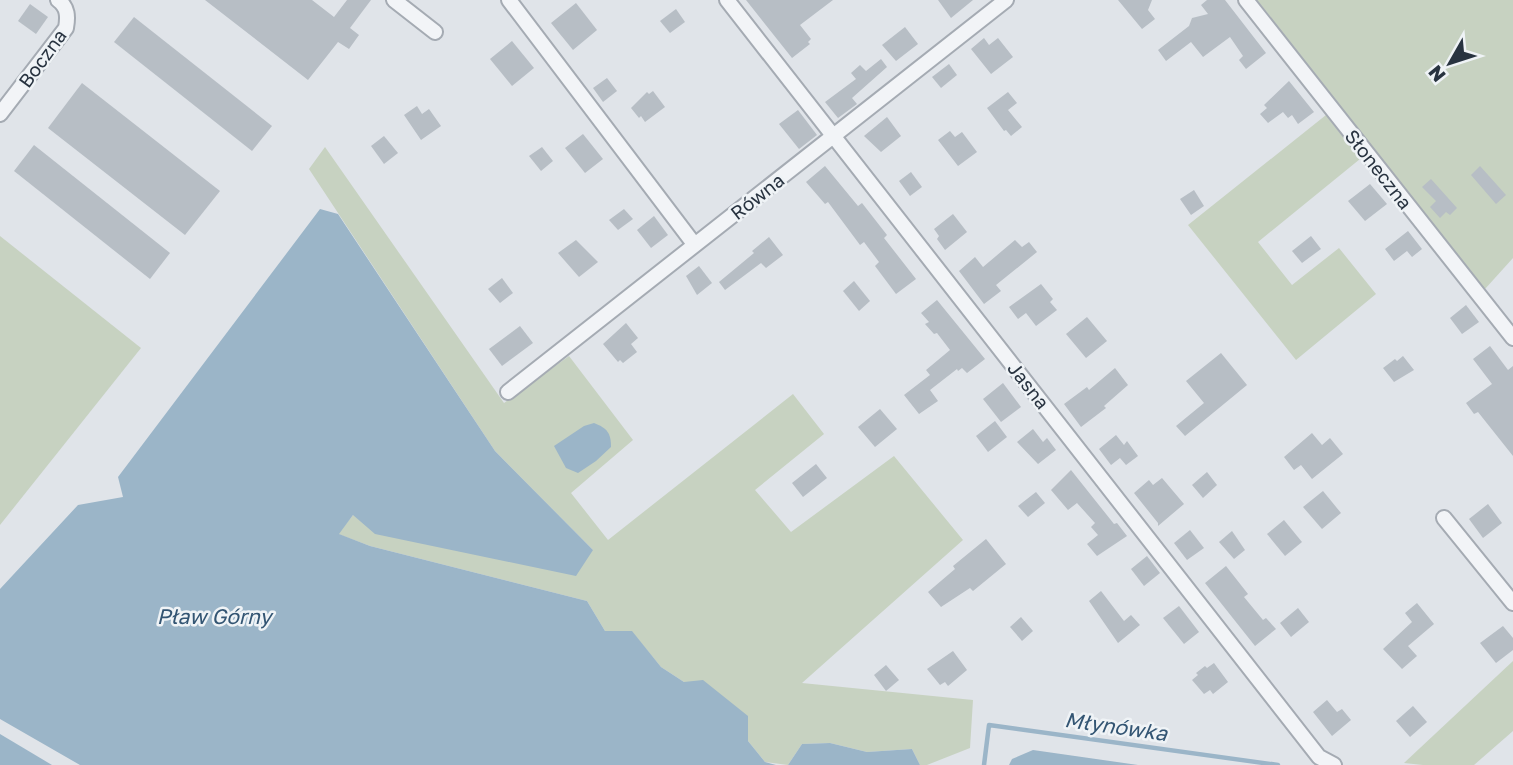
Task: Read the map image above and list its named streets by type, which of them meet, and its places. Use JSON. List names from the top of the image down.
{
  "streets": {
    "street": [
      "Boczna",
      "Słoneczna",
      "Równa",
      "Jasna"
    ]
  },
  "crossings": [
    ["Równa", "Jasna"]
  ],
  "water": ["Pław Górny", "Młynówka"],
  "north": "bottom left"
}
